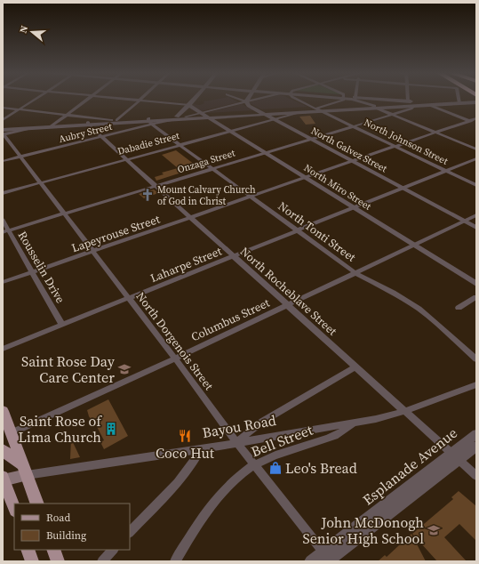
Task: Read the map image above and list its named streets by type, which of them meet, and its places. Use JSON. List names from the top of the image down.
{
  "streets": {
    "main road": ["Bayou Road"],
    "street": [
      "Aubry Street",
      "North Johnson Street",
      "Dabadie Street",
      "North Galvez Street",
      "Onzaga Street",
      "North Miro Street",
      "North Tonti Street",
      "Lapeyrouse Street",
      "Laharpe Street",
      "Rousselin Drive",
      "North Rocheblave Street",
      "Columbus Street",
      "North Dorgenois Street",
      "Bell Street",
      "Esplanade Avenue"
    ]
  },
  "crossings": [
    ["Aubry Street", "North Tonti Street"],
    ["Aubry Street", "North Rocheblave Street"],
    ["Aubry Street", "North Dorgenois Street"],
    ["North Johnson Street", "Onzaga Street"],
    ["North Johnson Street", "Lapeyrouse Street"],
    ["North Johnson Street", "Laharpe Street"],
    ["Dabadie Street", "North Galvez Street"],
    ["Dabadie Street", "North Miro Street"],
    ["Dabadie Street", "North Tonti Street"],
    ["Dabadie Street", "North Rocheblave Street"],
    ["Dabadie Street", "North Dorgenois Street"],
    ["North Galvez Street", "Onzaga Street"],
    ["North Galvez Street", "Lapeyrouse Street"],
    ["North Galvez Street", "Laharpe Street"],
    ["North Galvez Street", "Columbus Street"],
    ["Onzaga Street", "North Miro Street"],
    ["Onzaga Street", "North Tonti Street"],
    ["Onzaga Street", "Rousselin Drive"],
    ["Onzaga Street", "North Rocheblave Street"],
    ["Onzaga Street", "North Dorgenois Street"],
    ["North Miro Street", "Lapeyrouse Street"],
    ["North Miro Street", "Laharpe Street"],
    ["North Miro Street", "Columbus Street"],
    ["North Tonti Street", "Lapeyrouse Street"],
    ["North Tonti Street", "Laharpe Street"],
    ["North Tonti Street", "Columbus Street"],
    ["Lapeyrouse Street", "Rousselin Drive"],
    ["Lapeyrouse Street", "North Rocheblave Street"],
    ["Lapeyrouse Street", "North Dorgenois Street"],
    ["Laharpe Street", "Rousselin Drive"],
    ["Laharpe Street", "North Rocheblave Street"],
    ["Laharpe Street", "North Dorgenois Street"],
    ["North Rocheblave Street", "Columbus Street"],
    ["North Rocheblave Street", "Bayou Road"],
    ["North Rocheblave Street", "Esplanade Avenue"],
    ["Columbus Street", "North Dorgenois Street"],
    ["North Dorgenois Street", "Bayou Road"],
    ["North Dorgenois Street", "Bell Street"],
    ["North Dorgenois Street", "Esplanade Avenue"],
    ["Bayou Road", "Bell Street"]
  ],
  "places": {
    "church": ["Mount Calvary Church of God in Christ"],
    "school or university": ["Saint Rose Day Care Center", "John McDonogh Senior High School"],
    "building": ["Saint Rose of Lima Church"],
    "restaurant": ["Coco Hut"],
    "shop": ["Leo's Bread"]
  },
  "legend": ["Road", "Building"],
  "north": "left"
}
